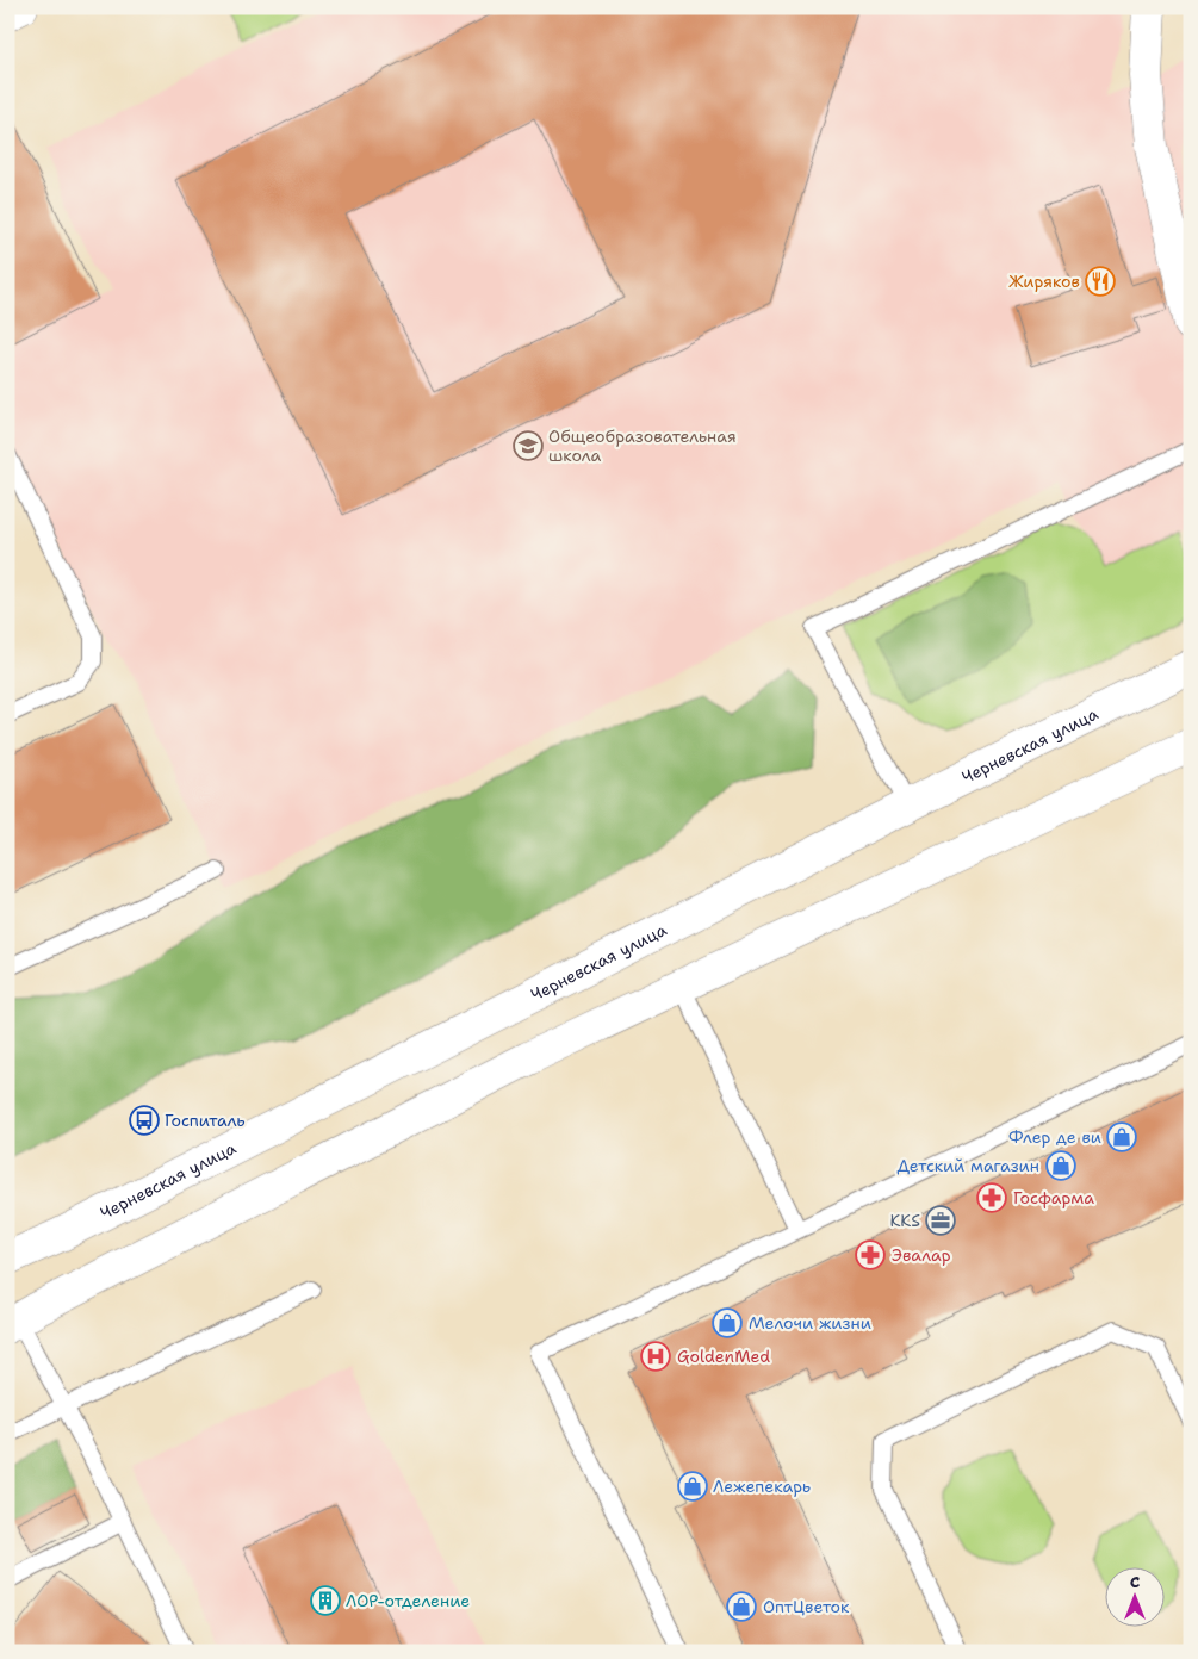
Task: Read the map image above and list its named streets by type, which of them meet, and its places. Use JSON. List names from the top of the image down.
{
  "streets": {
    "main road": ["Черневская улица"]
  },
  "places": {
    "restaurant": ["Жиряков"],
    "school or university": ["Общеобразовательная школа"],
    "bus stop": ["Госпиталь"],
    "shop": [
      "Флер де ви",
      "Детский магазин",
      "Мелочи жизни",
      "Лежепекарь",
      "ОптЦветок"
    ],
    "pharmacy": ["Госфарма", "Эвалар"],
    "office": ["KKS"],
    "hospital": ["GoldenMed"],
    "building": ["ЛОР-отделение"]
  },
  "north": "top"
}
